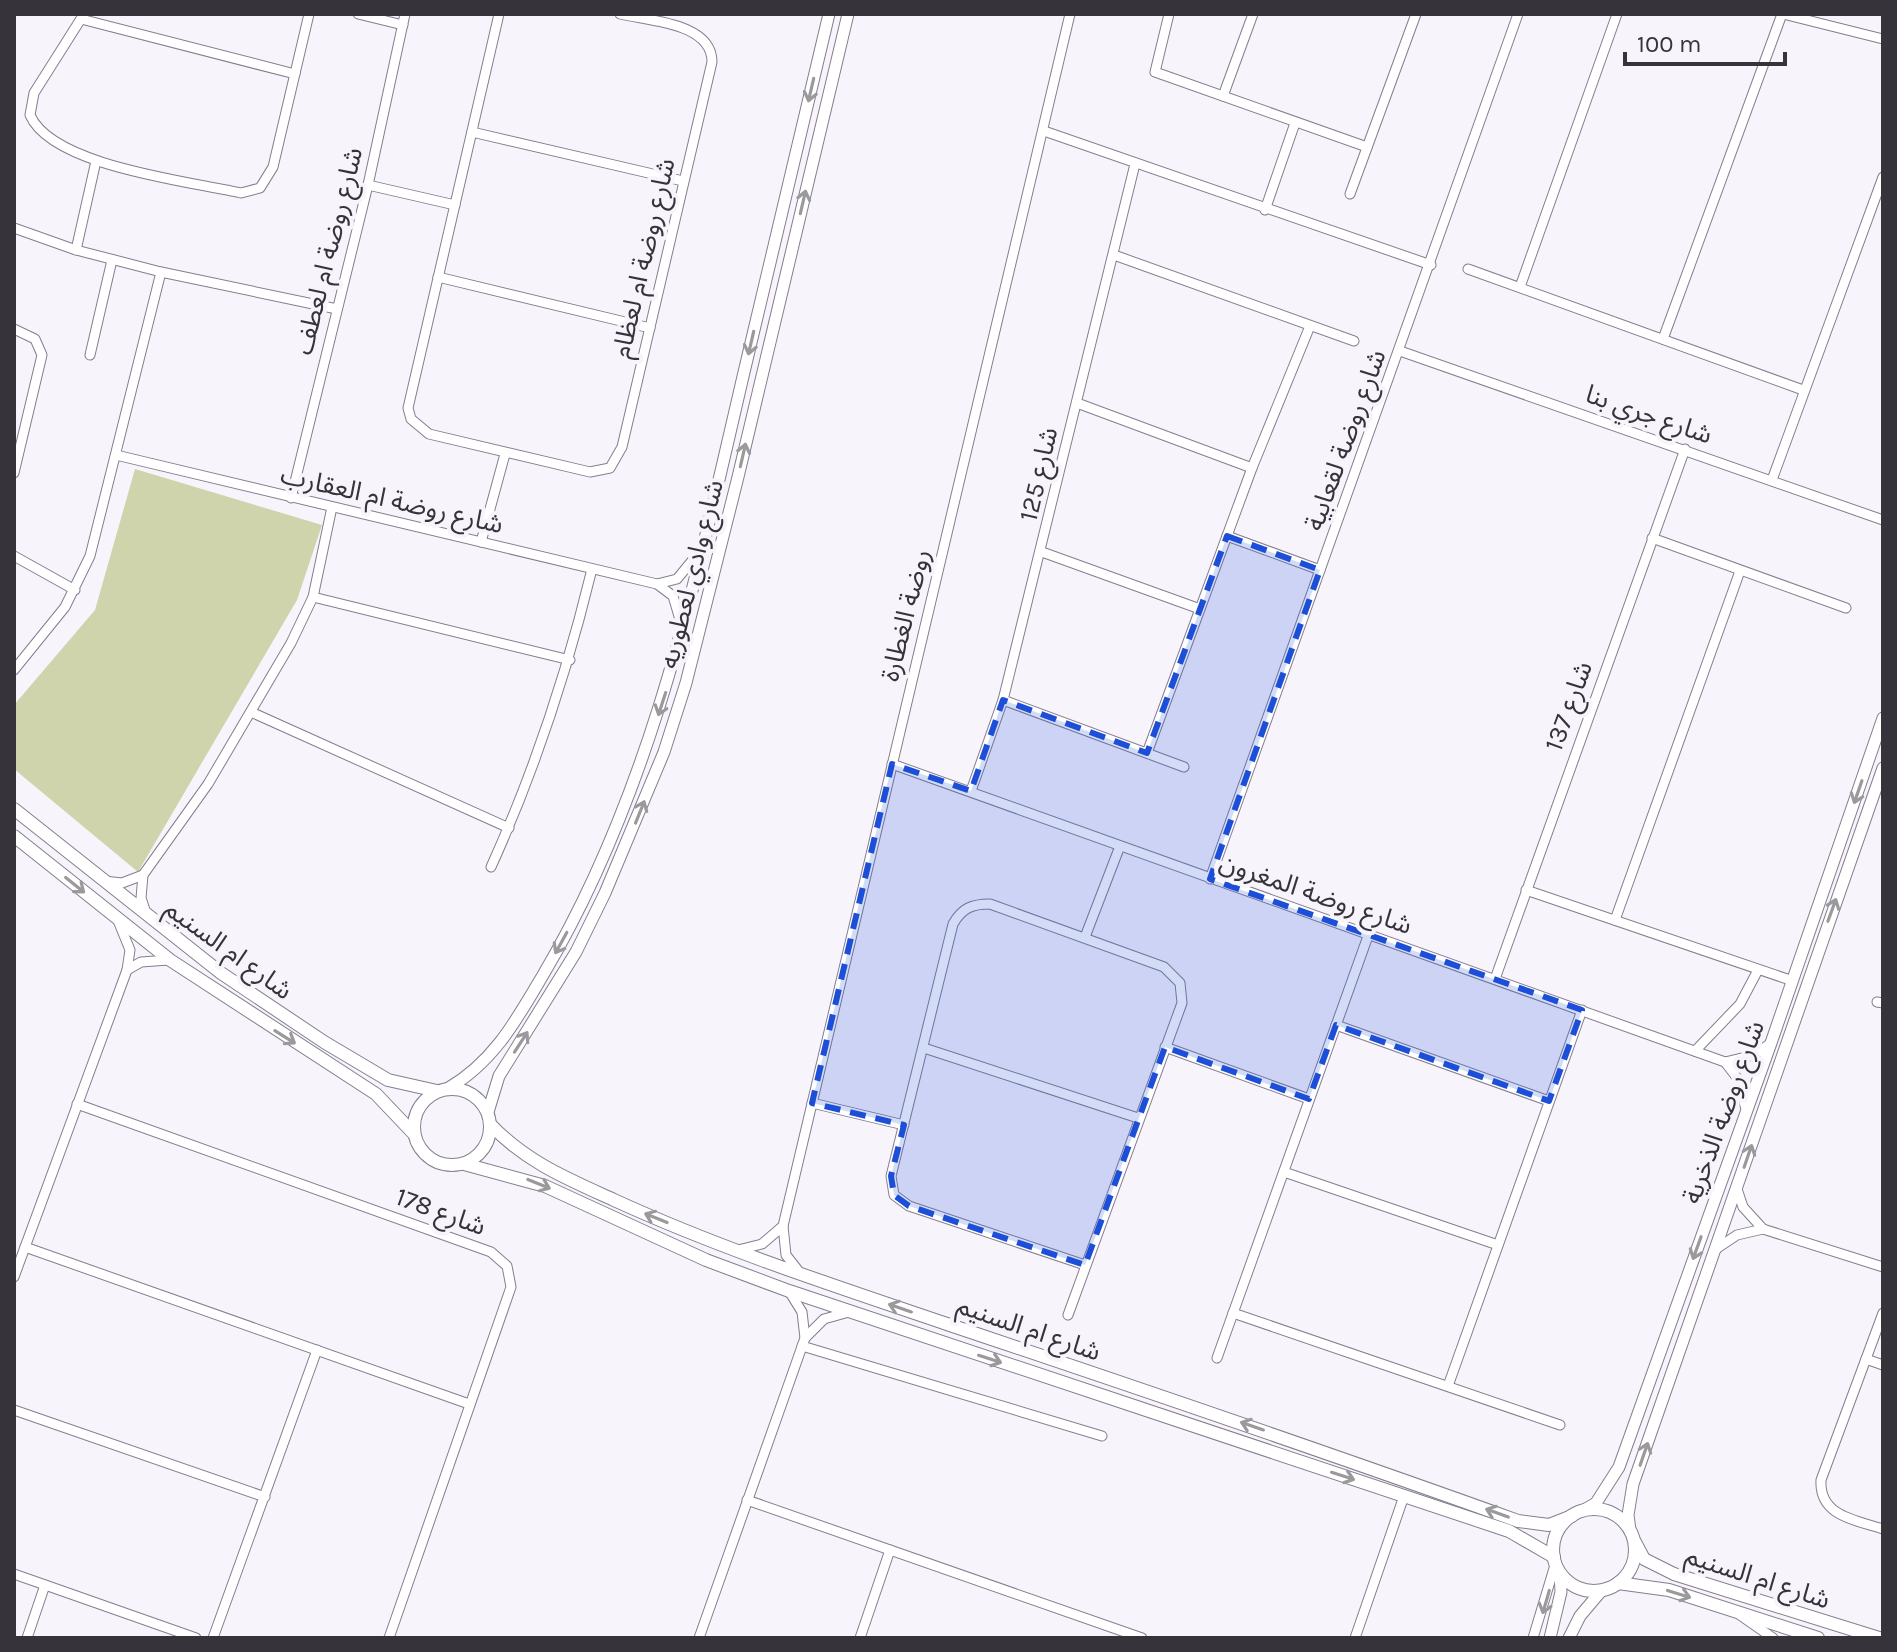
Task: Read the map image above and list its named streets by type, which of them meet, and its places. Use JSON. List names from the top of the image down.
{
  "streets": {
    "main road": ["شارع ام السنيم"],
    "street": [
      "شارع روضة ام لعطف",
      "شارع روضة ام لعظام",
      "شارع جري بنا",
      "شارع روضة لقعابية",
      "شارع 125",
      "شارع روضة ام العقارب",
      "شارع وادي لعطوريه",
      "روضة الغطارة",
      "شارع 137",
      "شارع روضة المغرون",
      "شارع روضة الذخرية",
      "شارع 178"
    ]
  },
  "crossings": [
    ["شارع روضة ام لعطف", "شارع روضة ام العقارب"],
    ["شارع جري بنا", "شارع روضة لقعابية"],
    ["شارع جري بنا", "شارع 137"],
    ["شارع روضة لقعابية", "شارع روضة المغرون"],
    ["شارع 125", "شارع روضة المغرون"],
    ["شارع وادي لعطوريه", "شارع ام السنيم"],
    ["روضة الغطارة", "شارع روضة المغرون"],
    ["روضة الغطارة", "شارع ام السنيم"],
    ["شارع 137", "شارع روضة المغرون"],
    ["شارع ام السنيم", "شارع روضة الذخرية"]
  ],
  "scale_bar": "100 m"
}
